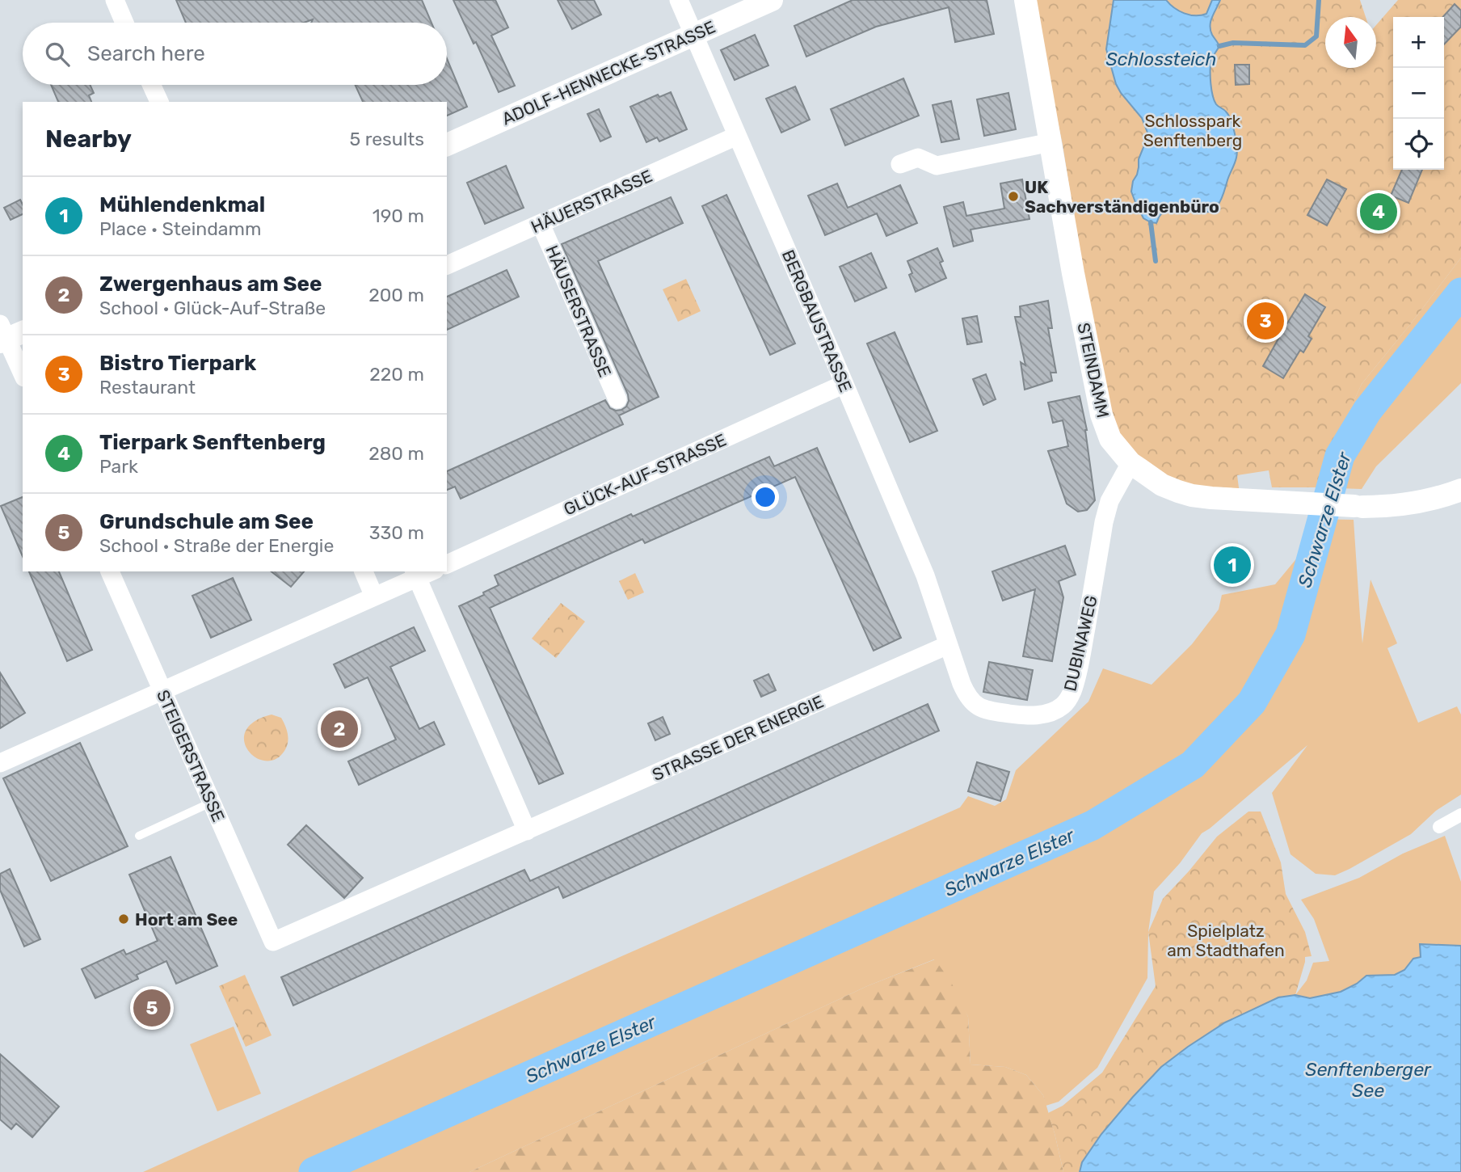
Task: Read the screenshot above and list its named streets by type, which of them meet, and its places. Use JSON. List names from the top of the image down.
{
  "streets": {
    "street": [
      "ADOLF-HENNECKE-STRASSE",
      "HÄUERSTRASSE",
      "HÄUSERSTRASSE",
      "BERGBAUSTRASSE",
      "STEINDAMM",
      "GLÜCK-AUF-STRASSE",
      "DUBINAWEG",
      "STRASSE DER ENERGIE",
      "STEIGERSTRASSE"
    ]
  },
  "crossings": [
    ["ADOLF-HENNECKE-STRASSE", "BERGBAUSTRASSE"],
    ["HÄUERSTRASSE", "HÄUSERSTRASSE"],
    ["HÄUERSTRASSE", "BERGBAUSTRASSE"],
    ["BERGBAUSTRASSE", "GLÜCK-AUF-STRASSE"],
    ["BERGBAUSTRASSE", "DUBINAWEG"],
    ["BERGBAUSTRASSE", "STRASSE DER ENERGIE"],
    ["STEINDAMM", "DUBINAWEG"],
    ["DUBINAWEG", "STRASSE DER ENERGIE"],
    ["STRASSE DER ENERGIE", "STEIGERSTRASSE"]
  ],
  "water": ["Schlossteich", "Schwarze Elster", "Senftenberger See"],
  "parks": ["Schlosspark Senftenberg", "Spielplatz am Stadthafen"],
  "places": ["UK Sachverständigenbüro", "Hort am See"],
  "north": "top",
  "page": {
    "map_buttons": ["+", "−"],
    "search": "Search here",
    "heading": ["Nearby", "5 results"],
    "list": [
      {
        "mark": "1",
        "name": "Mühlendenkmal",
        "note": "Place · Steindamm",
        "value": "190 m"
      },
      {
        "mark": "2",
        "name": "Zwergenhaus am See",
        "note": "School · Glück-Auf-Straße",
        "value": "200 m"
      },
      {
        "mark": "3",
        "name": "Bistro Tierpark",
        "note": "Restaurant",
        "value": "220 m"
      },
      {
        "mark": "4",
        "name": "Tierpark Senftenberg",
        "note": "Park",
        "value": "280 m"
      },
      {
        "mark": "5",
        "name": "Grundschule am See",
        "note": "School · Straße der Energie",
        "value": "330 m"
      }
    ],
    "pins": [
      "4",
      "3",
      "1",
      "2",
      "5"
    ]
  }
}
